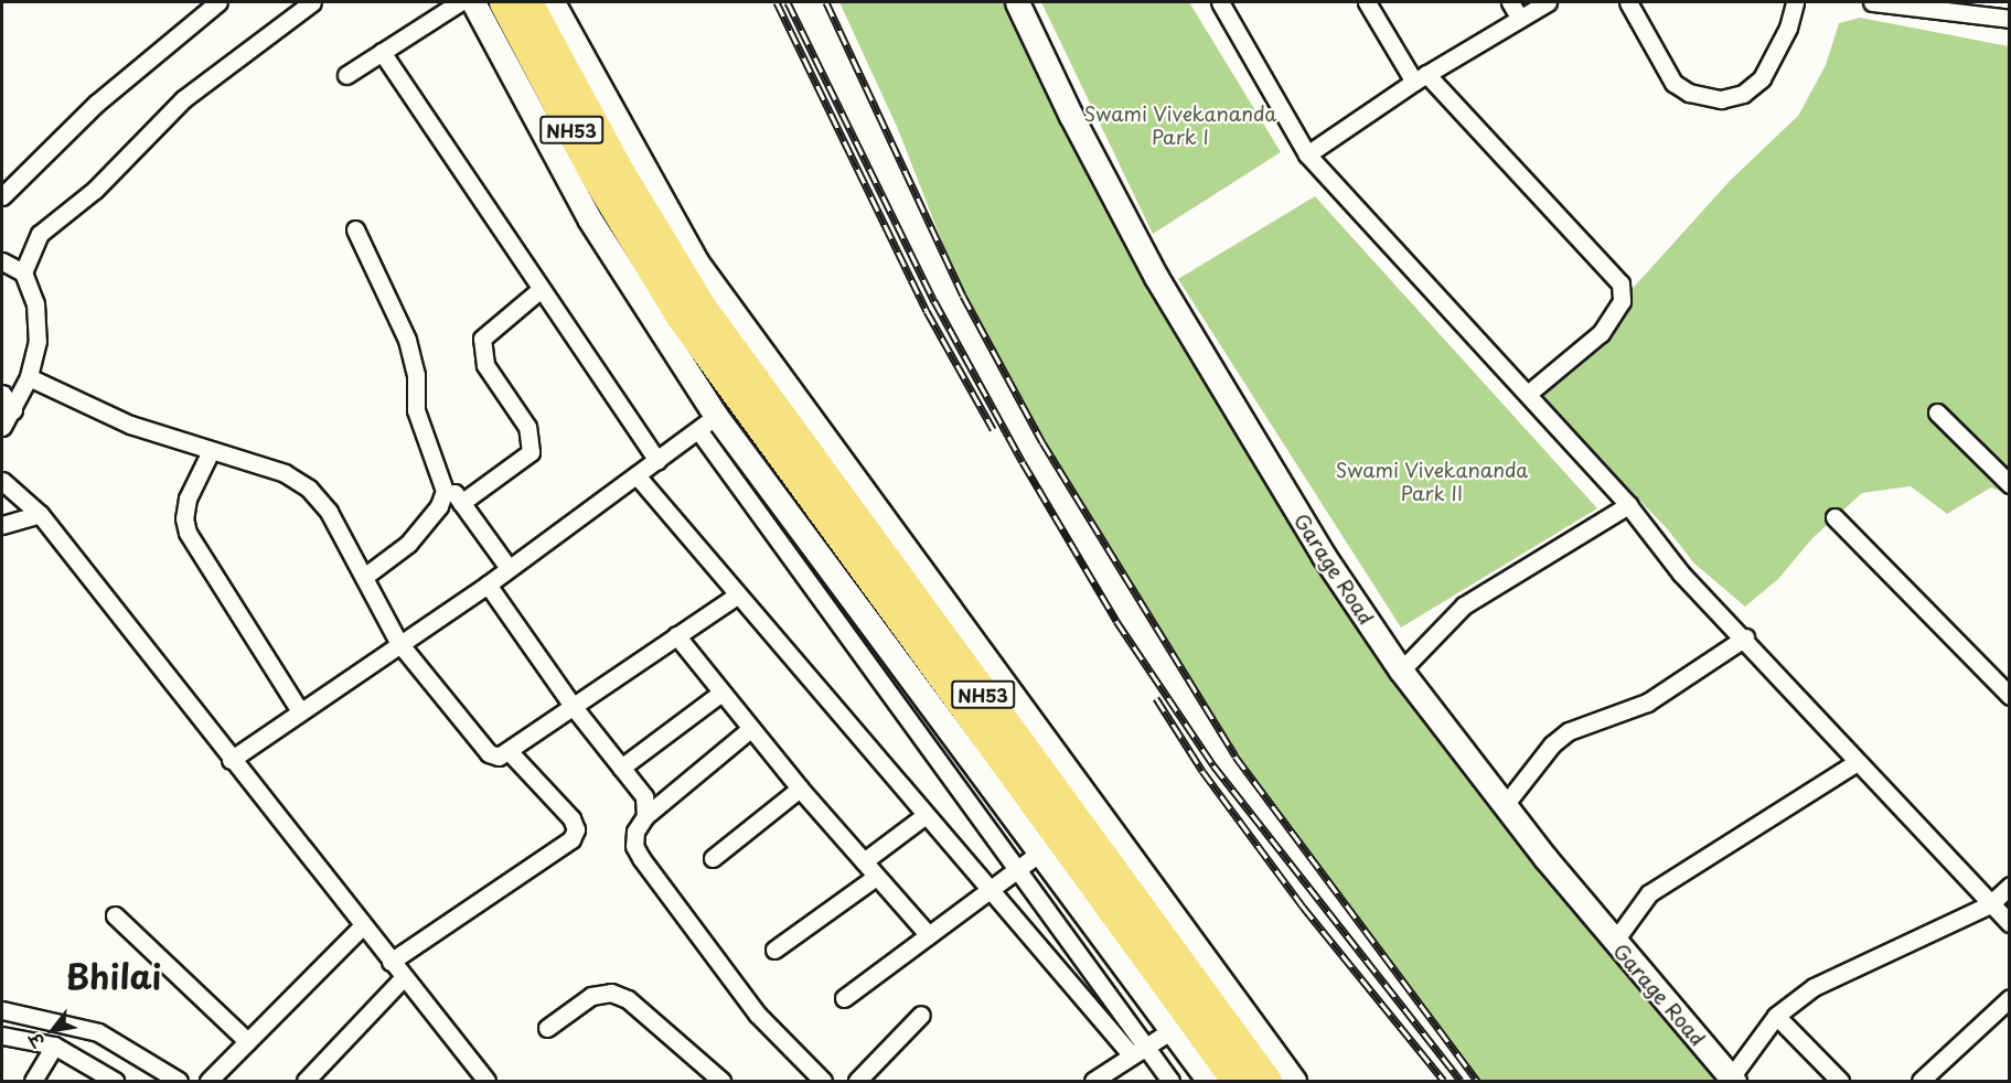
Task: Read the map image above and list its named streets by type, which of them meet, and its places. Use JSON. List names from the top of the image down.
{
  "streets": {
    "highway": ["NH53"],
    "street": ["Garage Road"]
  },
  "districts": ["Bhilai"],
  "parks": ["Swami Vivekananda Park I", "Swami Vivekananda Park II"],
  "north": "bottom left"
}
